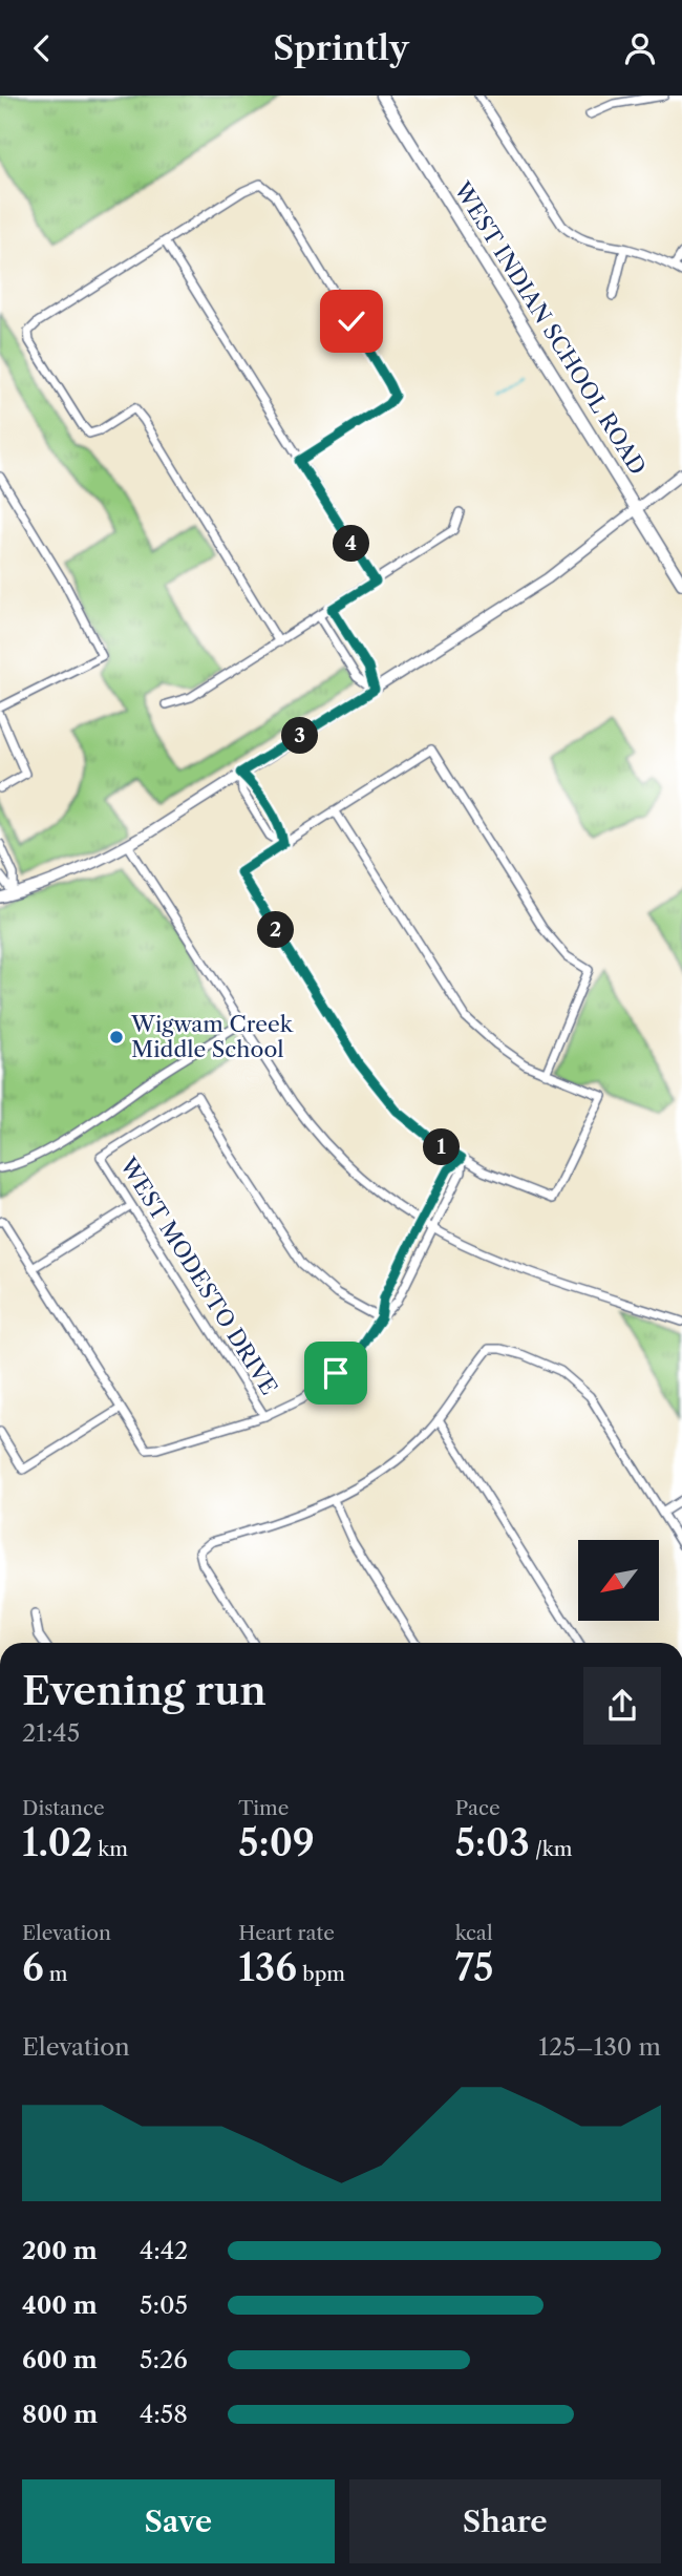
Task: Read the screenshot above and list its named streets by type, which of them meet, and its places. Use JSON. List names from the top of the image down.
{
  "streets": {
    "main road": ["WEST INDIAN SCHOOL ROAD"],
    "street": ["WEST MODESTO DRIVE"]
  },
  "places": ["Wigwam Creek Middle School"],
  "north": "bottom left",
  "page": {
    "header": "Sprintly",
    "pins": [
      "4",
      "3",
      "2",
      "1"
    ],
    "heading": ["Evening run", "21:45"],
    "stats": [
      ["Distance", "1.02 km"],
      ["Time", "5:09"],
      ["Pace", "5:03 /km"],
      ["Elevation", "6 m"],
      ["Heart rate", "136 bpm"],
      ["kcal", "75"]
    ],
    "chart": ["Elevation", "125–130 m"],
    "list": [
      {
        "name": "200 m",
        "note": "4:42"
      },
      {
        "name": "400 m",
        "note": "5:05"
      },
      {
        "name": "600 m",
        "note": "5:26"
      },
      {
        "name": "800 m",
        "note": "4:58"
      }
    ],
    "buttons": ["Save", "Share"]
  }
}
